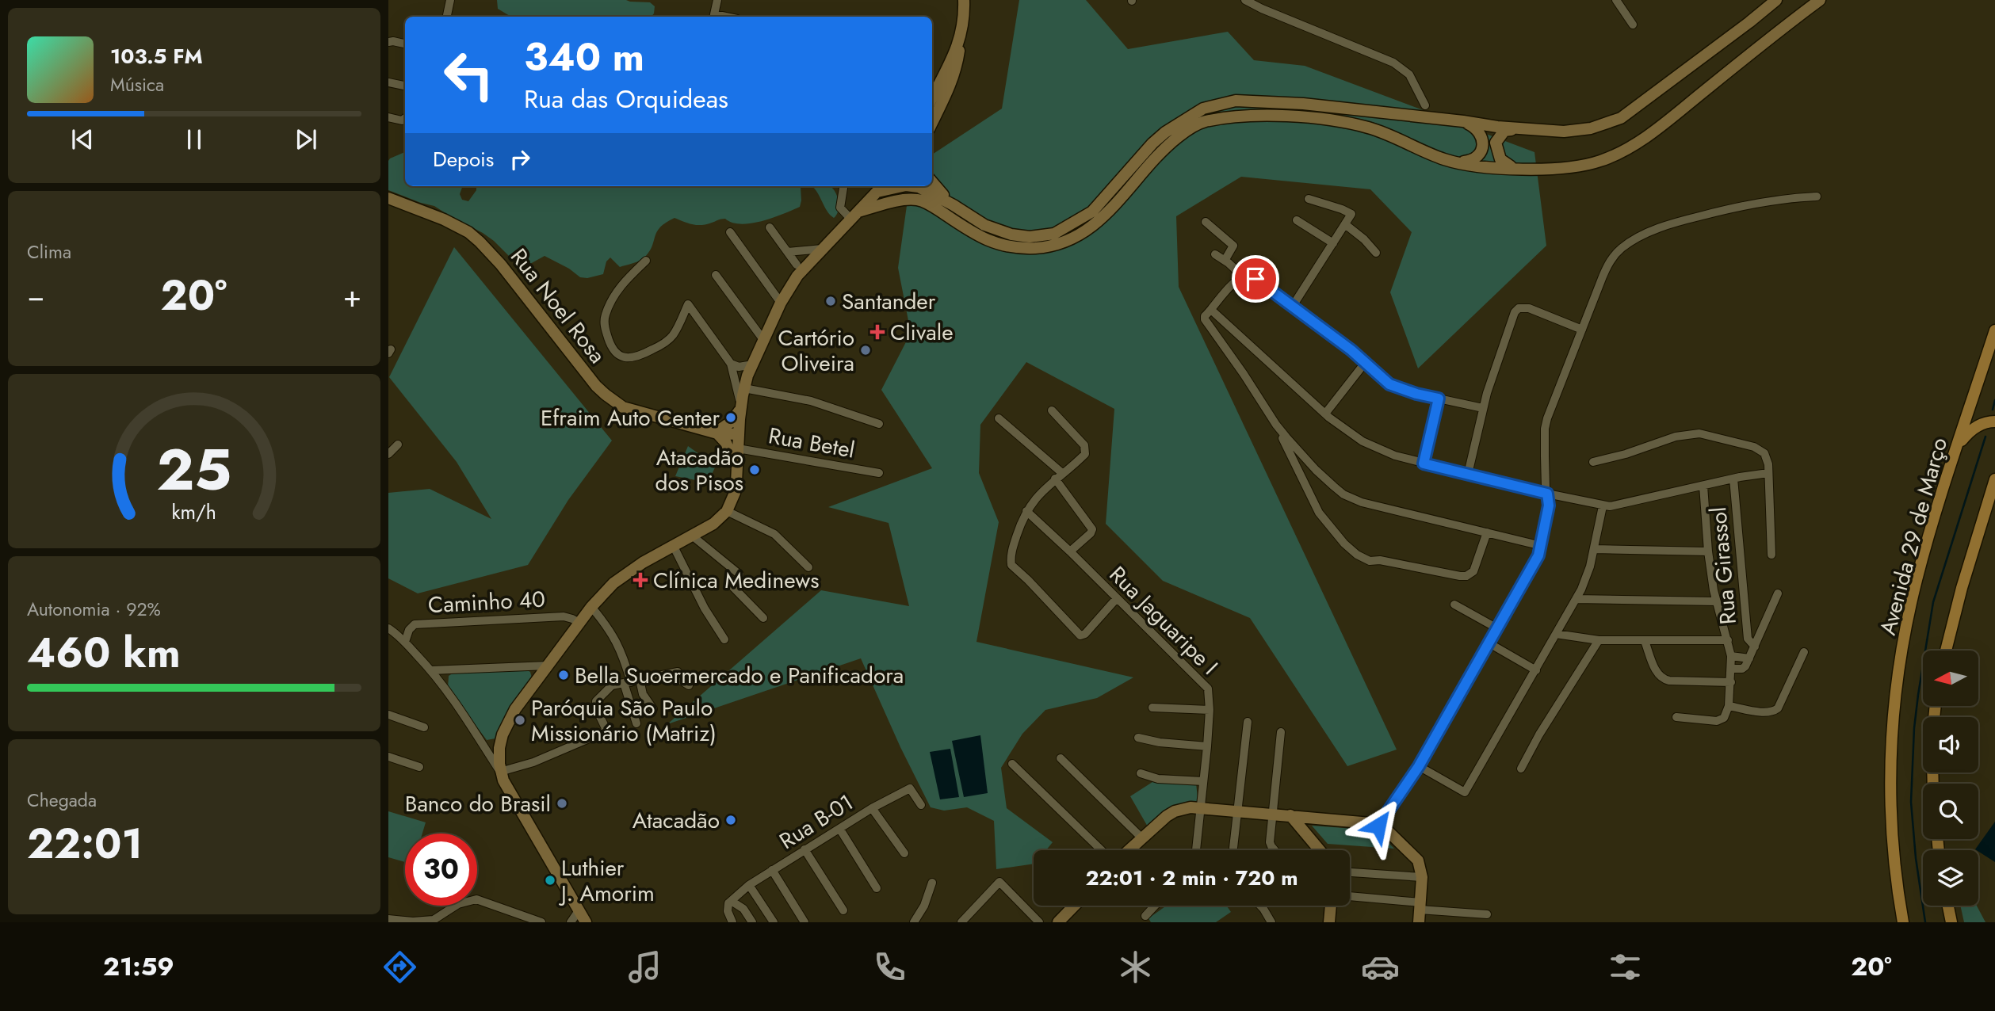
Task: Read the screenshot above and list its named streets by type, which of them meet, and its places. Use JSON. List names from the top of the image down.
{
  "streets": {
    "main road": ["Rua Noel Rosa", "Avenida 29 de Março"],
    "street": [
      "Rua Betel",
      "Rua Girassol",
      "Caminho 40",
      "Rua Jaguaripe I",
      "Rua B-01"
    ]
  },
  "places": {
    "other": [
      "Santander",
      "Cartório Oliveira",
      "Efraim Auto Center",
      "Atacadão dos Pisos",
      "Bella Suoermercado e Panificadora",
      "Paróquia São Paulo Missionário (Matriz)",
      "Banco do Brasil",
      "Atacadão",
      "Luthier J. Amorim"
    ],
    "health": ["Clivale", "Clínica Medinews"]
  },
  "north": "left",
  "page": {
    "turn": ["340 m", "Rua das Orquideas"],
    "song": ["103.5 FM", "Música"],
    "then": "Depois",
    "tile": [
      "Clima",
      ["Autonomia · 92%", "460 km"],
      ["Chegada", "22:01"]
    ],
    "heat": ["−", "20°", "+"],
    "limit": "30",
    "trip": "22:01 · 2 min · 720 m",
    "tabs": ["21:59", "20°"],
    "gauge": ["25", "km/h"]
  }
}
